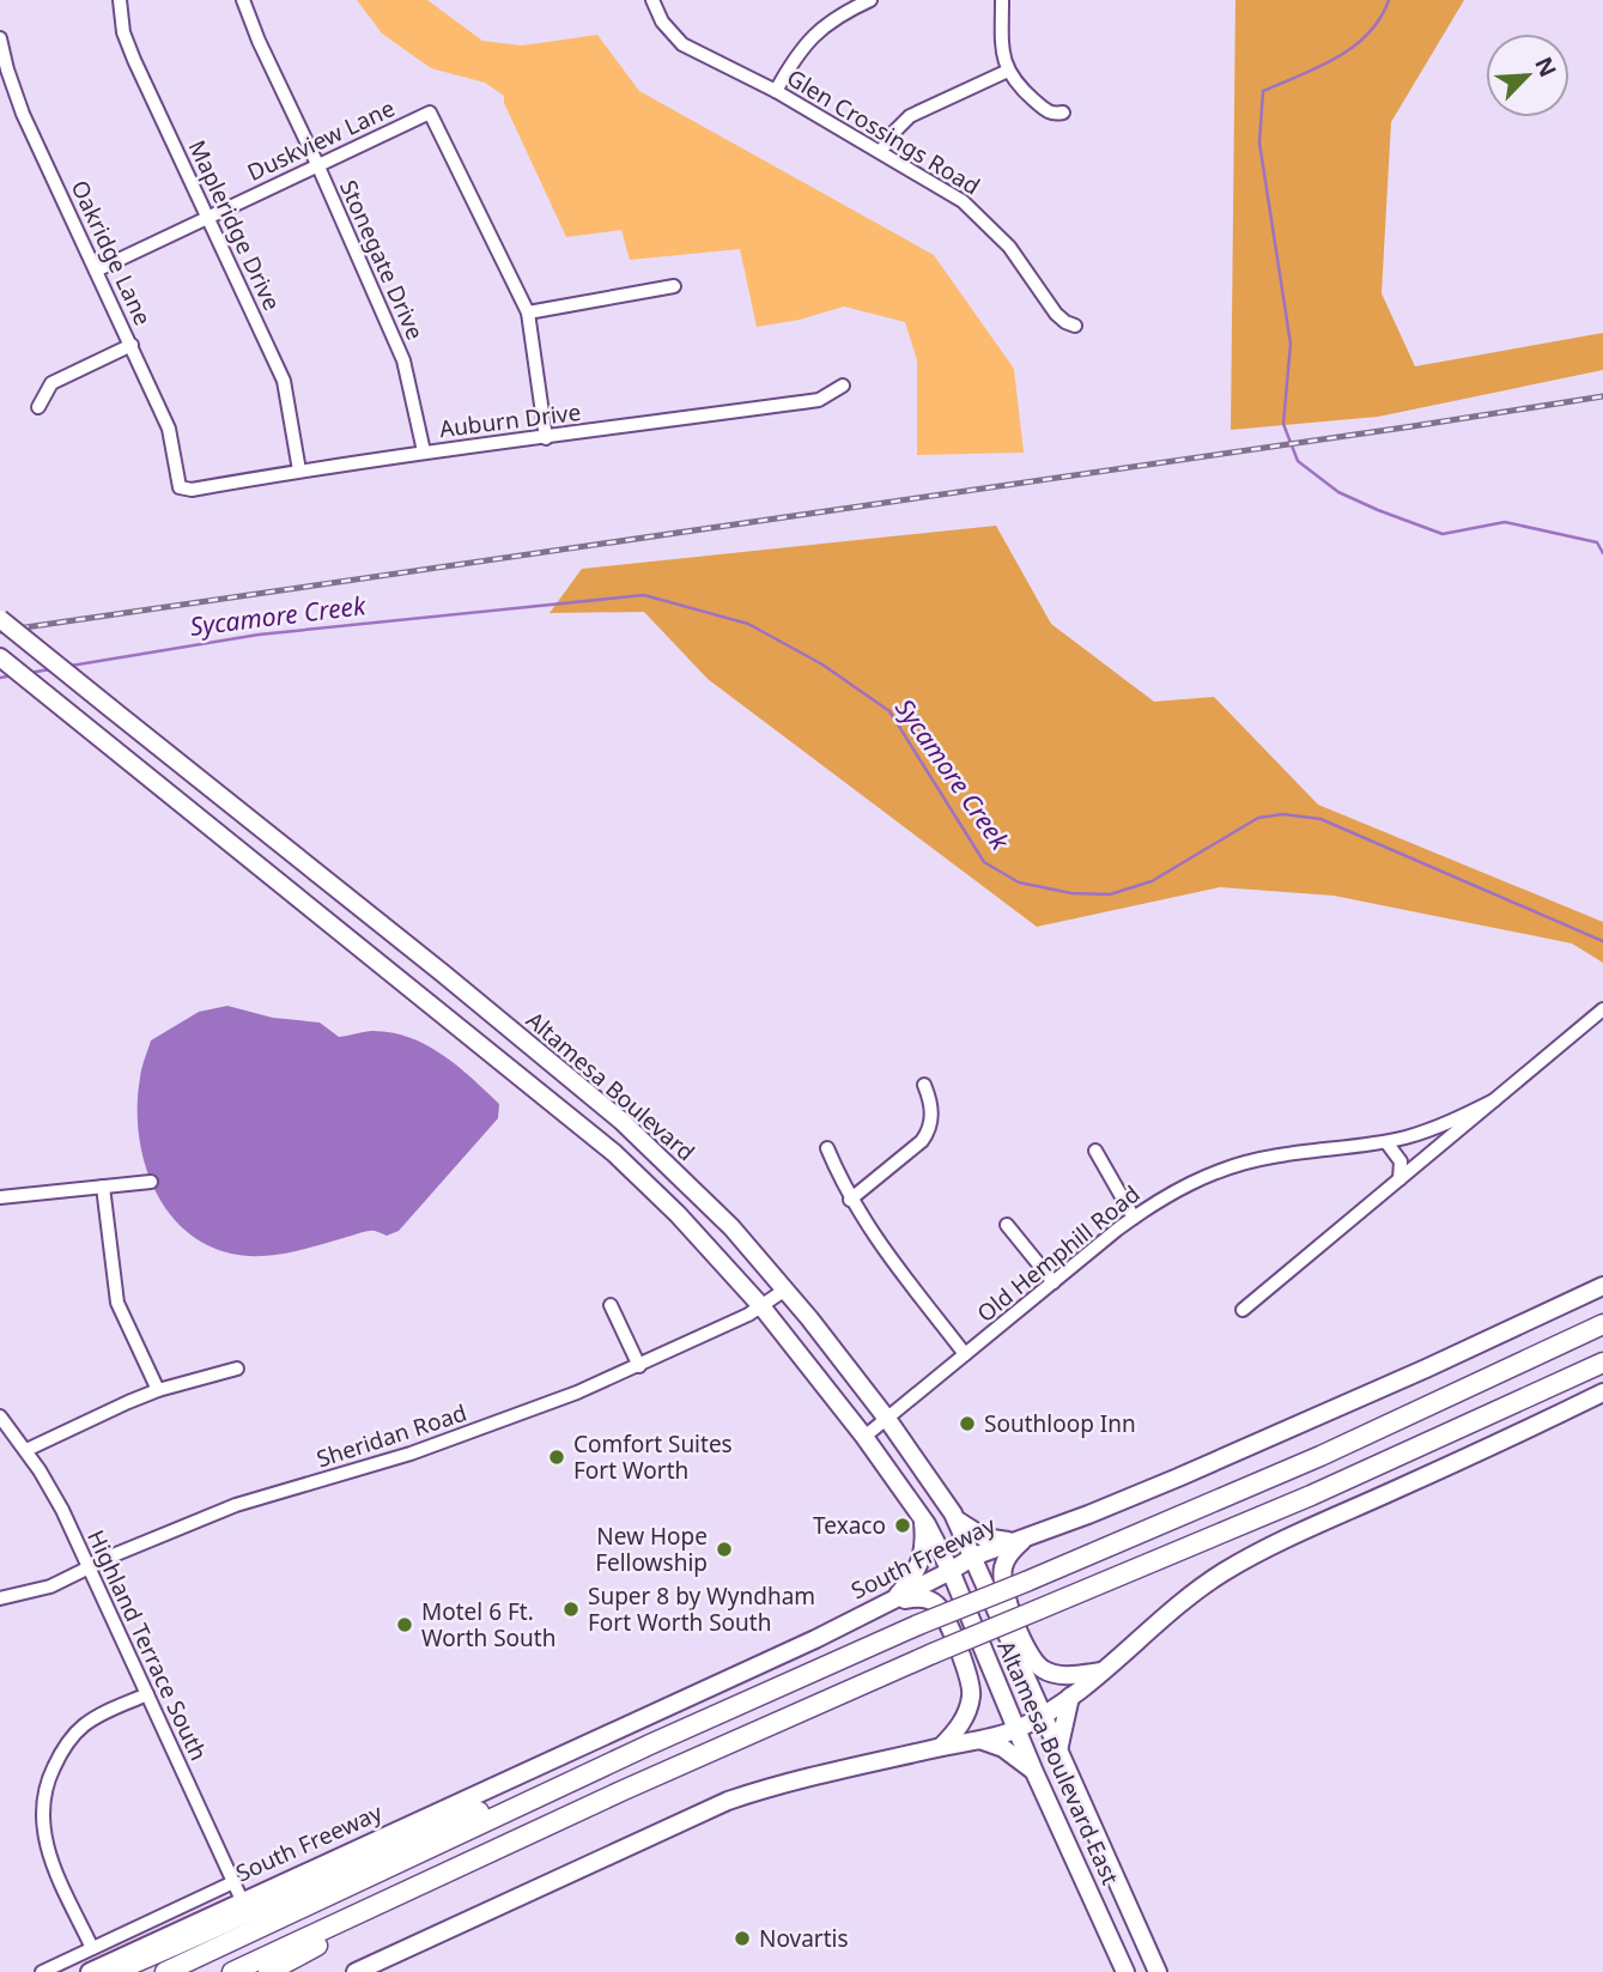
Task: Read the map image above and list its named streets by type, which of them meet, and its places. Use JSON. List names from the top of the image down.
{
  "streets": {
    "main road": ["Altamesa Boulevard", "South Freeway", "Altamesa Boulevard East"],
    "street": [
      "Glen Crossings Road",
      "Duskview Lane",
      "Mapleridge Drive",
      "Oakridge Lane",
      "Stonegate Drive",
      "Auburn Drive",
      "Old Hemphill Road",
      "Sheridan Road",
      "Highland Terrace South"
    ]
  },
  "crossings": [
    ["Duskview Lane", "Mapleridge Drive"],
    ["Duskview Lane", "Oakridge Lane"],
    ["Duskview Lane", "Stonegate Drive"],
    ["Duskview Lane", "Auburn Drive"],
    ["Mapleridge Drive", "Auburn Drive"],
    ["Oakridge Lane", "Auburn Drive"],
    ["Stonegate Drive", "Auburn Drive"],
    ["Altamesa Boulevard", "Old Hemphill Road"],
    ["Altamesa Boulevard", "Sheridan Road"],
    ["Altamesa Boulevard", "South Freeway"],
    ["Altamesa Boulevard", "Altamesa Boulevard East"],
    ["Sheridan Road", "Highland Terrace South"],
    ["South Freeway", "Highland Terrace South"],
    ["South Freeway", "Altamesa Boulevard East"]
  ],
  "water": ["Sycamore Creek"],
  "places": [
    "Southloop Inn",
    "Comfort Suites Fort Worth",
    "Texaco",
    "New Hope Fellowship",
    "Super 8 by Wyndham Fort Worth South",
    "Motel 6 Ft. Worth South",
    "Novartis"
  ],
  "north": "top right"
}
